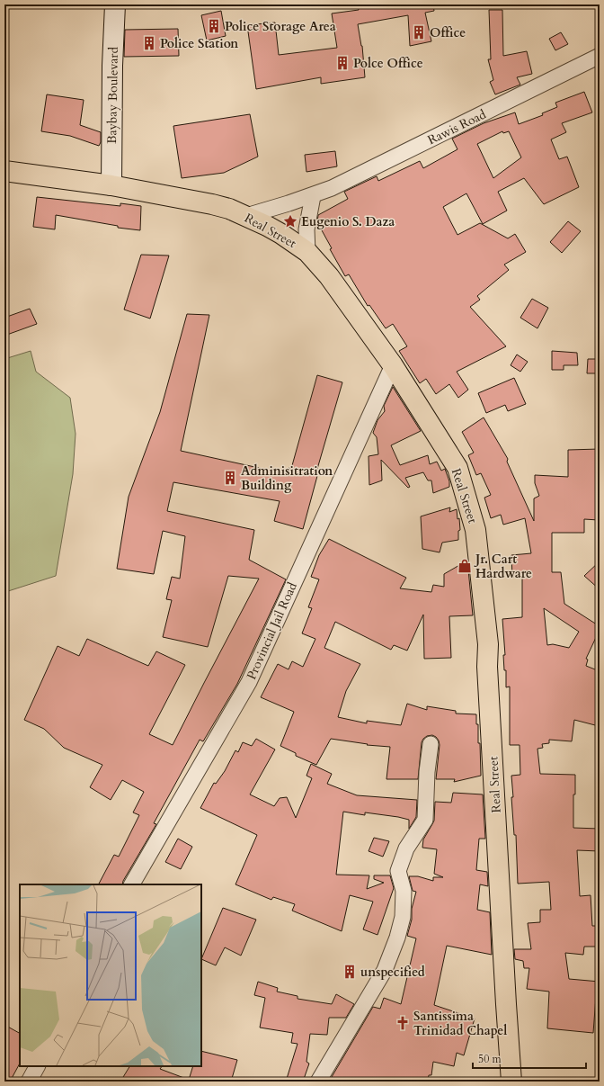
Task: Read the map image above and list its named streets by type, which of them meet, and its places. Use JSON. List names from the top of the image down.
{
  "streets": {
    "main road": ["Real Street"],
    "street": ["Baybay Boulevard", "Rawis Road", "Provincial Jail Road"]
  },
  "crossings": [
    ["Baybay Boulevard", "Real Street"],
    ["Rawis Road", "Real Street"],
    ["Real Street", "Provincial Jail Road"]
  ],
  "places": {
    "building": [
      "Police Storage Area",
      "Office",
      "Police Station",
      "Polce Office",
      "Adminisitration Building",
      "unspecified"
    ],
    "place": ["Eugenio S. Daza"],
    "shop": ["Jr. Cart Hardware"],
    "church": ["Santissima Trinidad Chapel"]
  },
  "scale_bar": "50 m"
}
